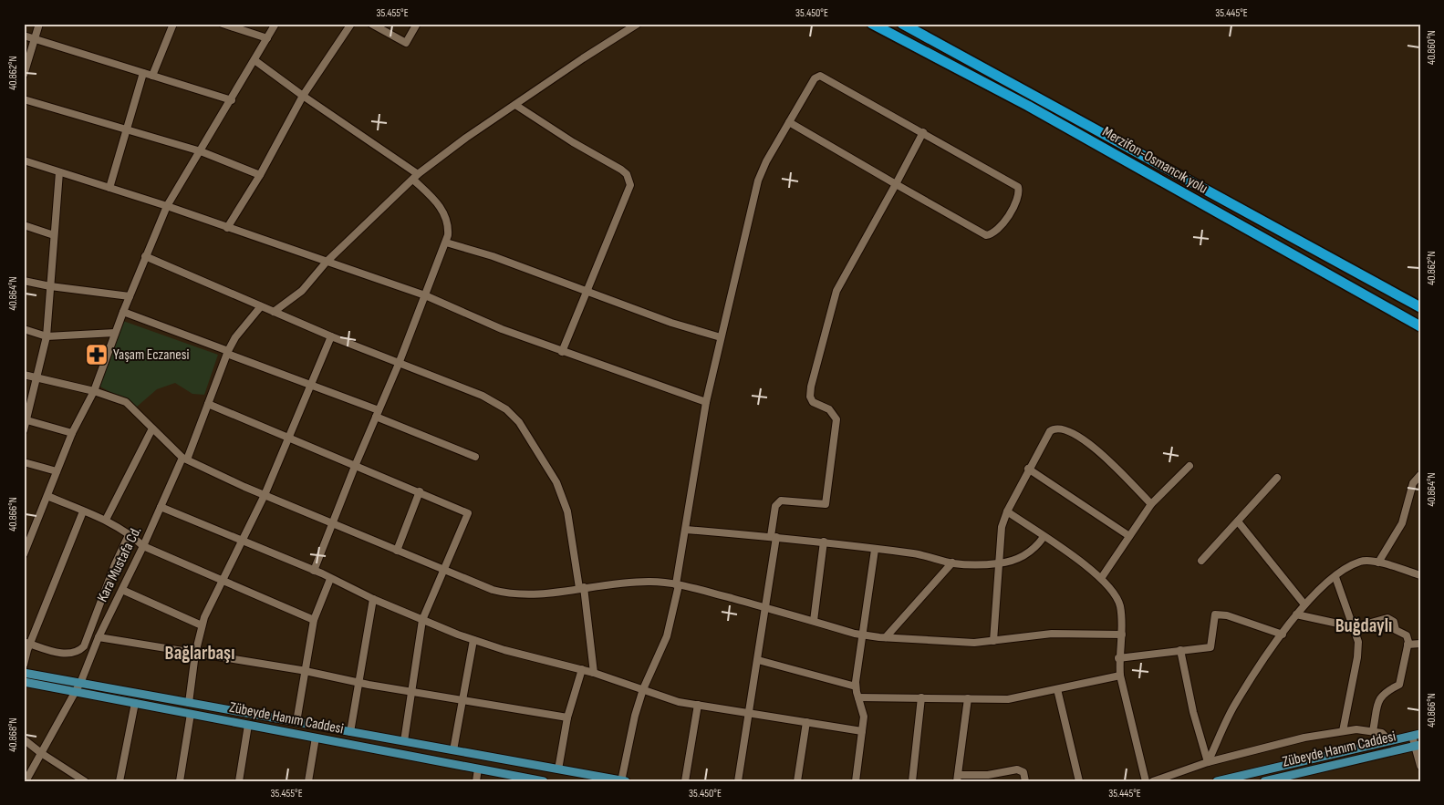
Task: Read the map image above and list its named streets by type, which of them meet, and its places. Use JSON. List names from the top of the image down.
{
  "streets": {
    "highway": ["Merzifon-Osmancık yolu"],
    "main road": ["Zübeyde Hanım Caddesi"],
    "street": ["Kara Mustafa Cd."]
  },
  "crossings": [
    ["Kara Mustafa Cd.", "Zübeyde Hanım Caddesi"]
  ],
  "districts": ["Buğdaylı", "Bağlarbaşı"],
  "places": {
    "pharmacy": ["Yaşam Eczanesi"]
  },
  "coordinates": [
    "35.455°E",
    "35.450°E",
    "35.445°E",
    "40.860°N",
    "40.862°N",
    "40.864°N",
    "40.866°N",
    "40.868°N"
  ]
}
